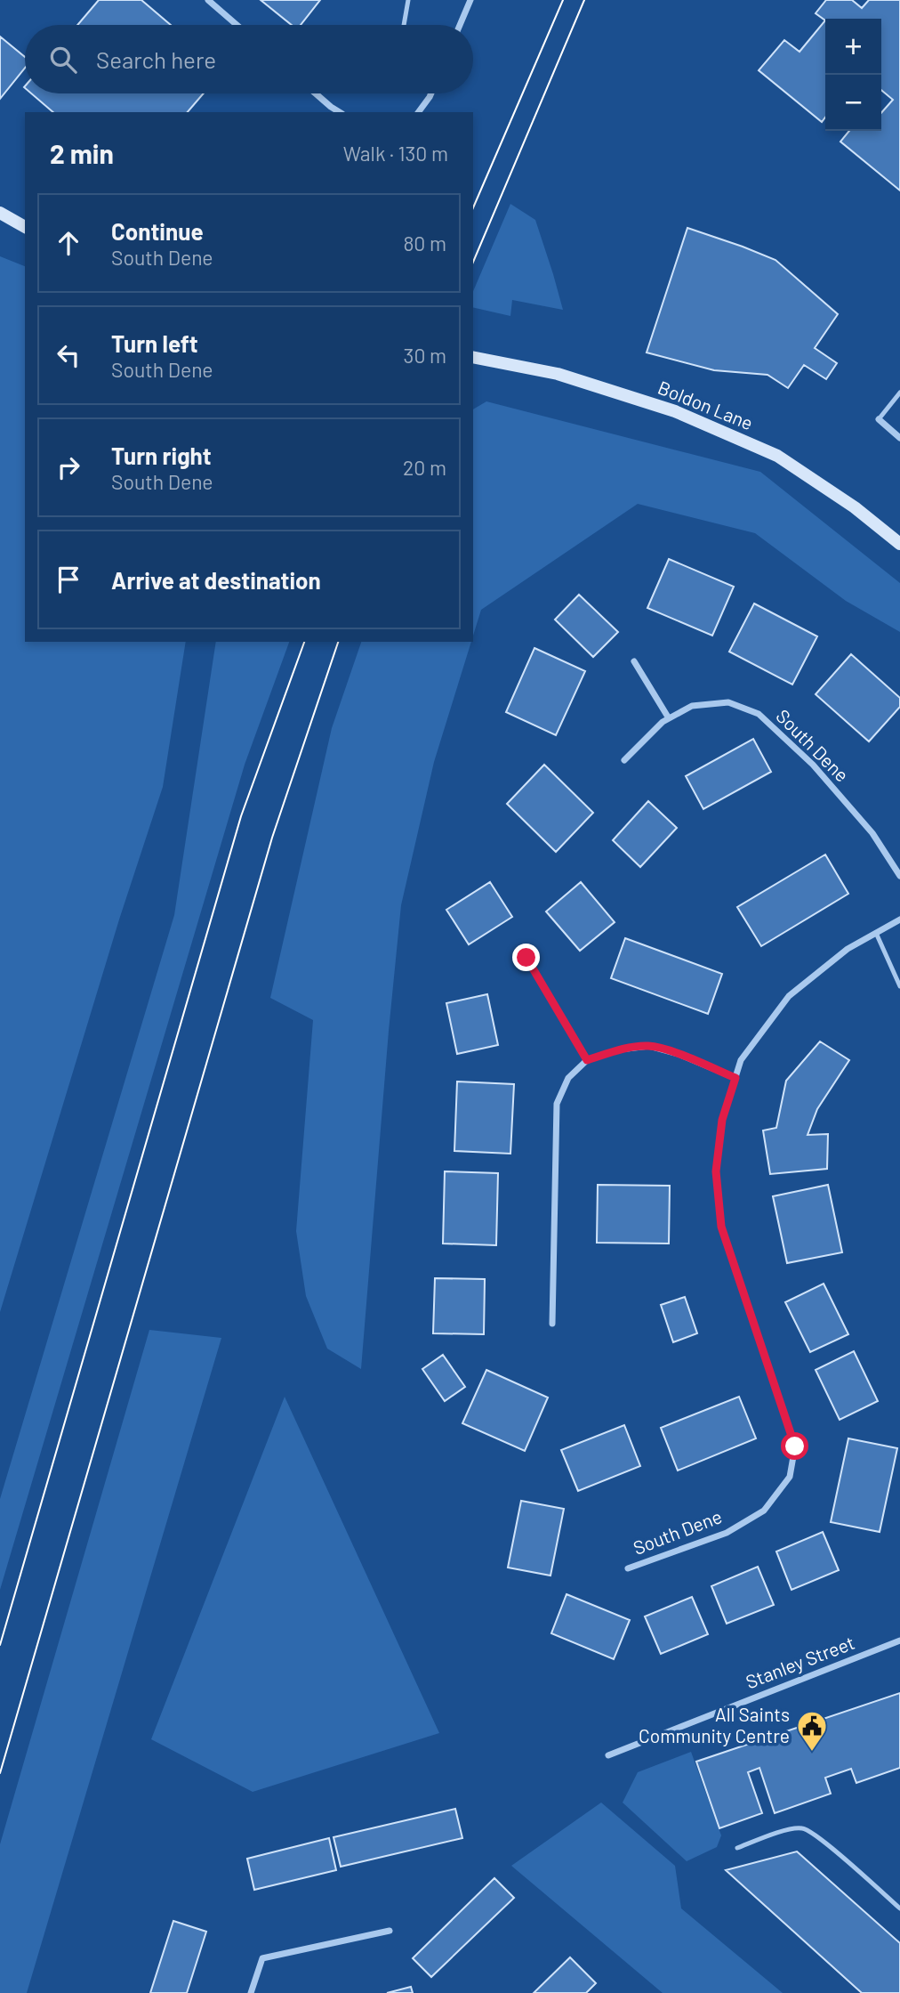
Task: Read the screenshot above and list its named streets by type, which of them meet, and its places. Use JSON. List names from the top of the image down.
{
  "streets": {
    "main road": ["Boldon Lane"],
    "street": ["South Dene", "Stanley Street"]
  },
  "places": {
    "public building": ["All Saints Community Centre"]
  },
  "page": {
    "map_buttons": ["+", "−"],
    "search": "Search here",
    "heading": ["2 min", "Walk · 130 m"],
    "list": [
      ["Continue", "South Dene", "80 m"],
      ["Turn left", "South Dene", "30 m"],
      ["Turn right", "South Dene", "20 m"],
      "Arrive at destination"
    ]
  }
}
